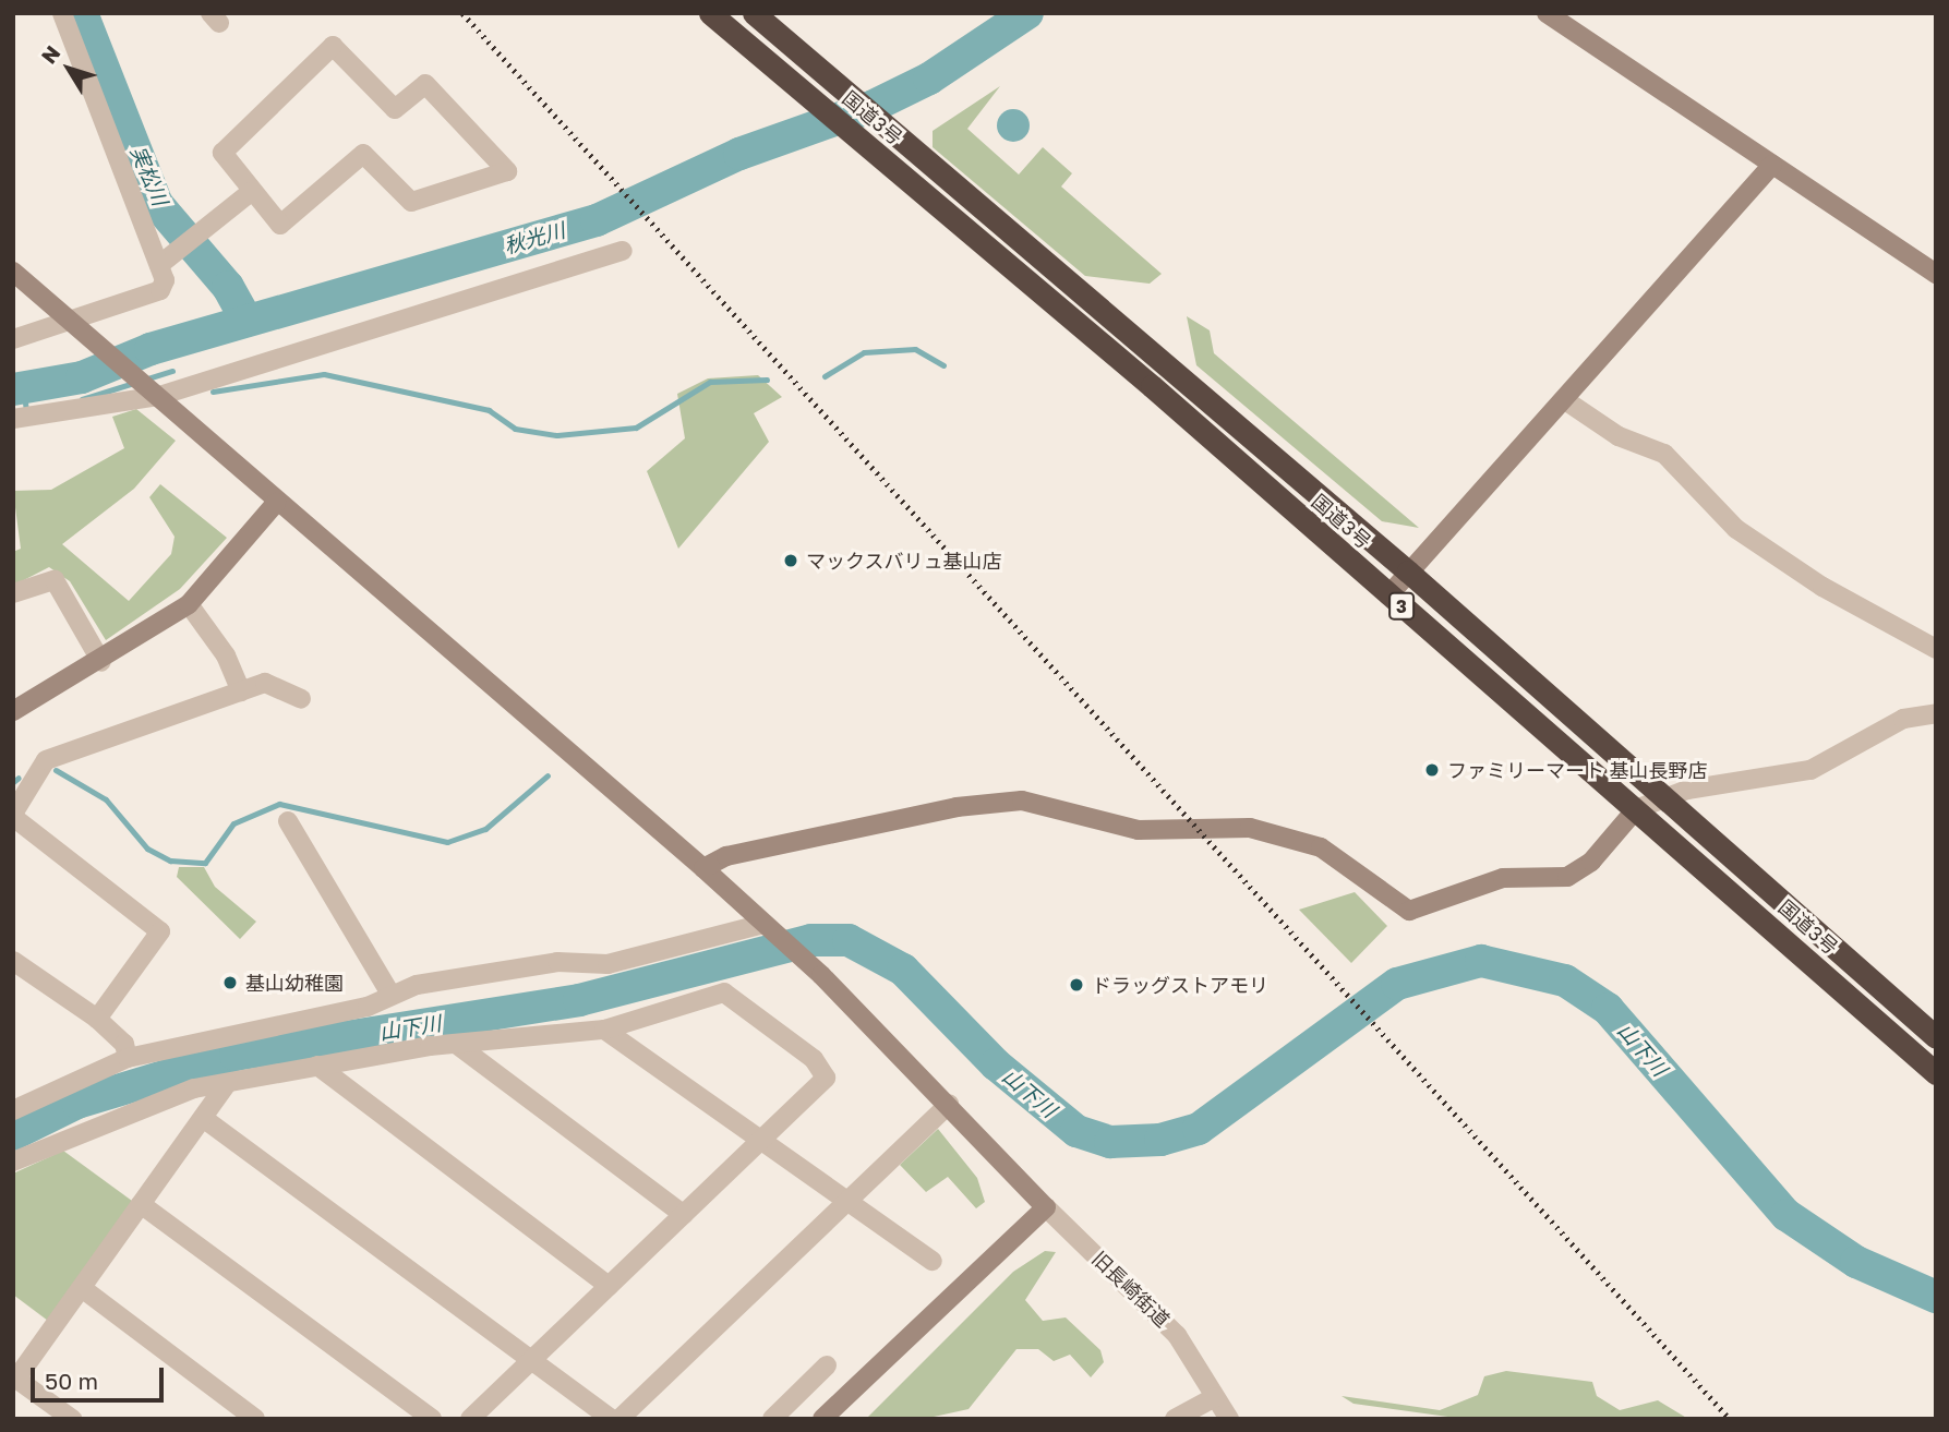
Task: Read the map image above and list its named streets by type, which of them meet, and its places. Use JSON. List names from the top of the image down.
{
  "streets": {
    "highway": ["国道3号", "3"],
    "street": ["旧長崎街道"]
  },
  "water": ["実松川", "秋光川", "山下川"],
  "places": [
    "マックスバリュ基山店",
    "ファミリーマート 基山長野店",
    "基山幼稚園",
    "ドラッグストアモリ"
  ],
  "scale_bar": "50 m",
  "north": "top left"
}
